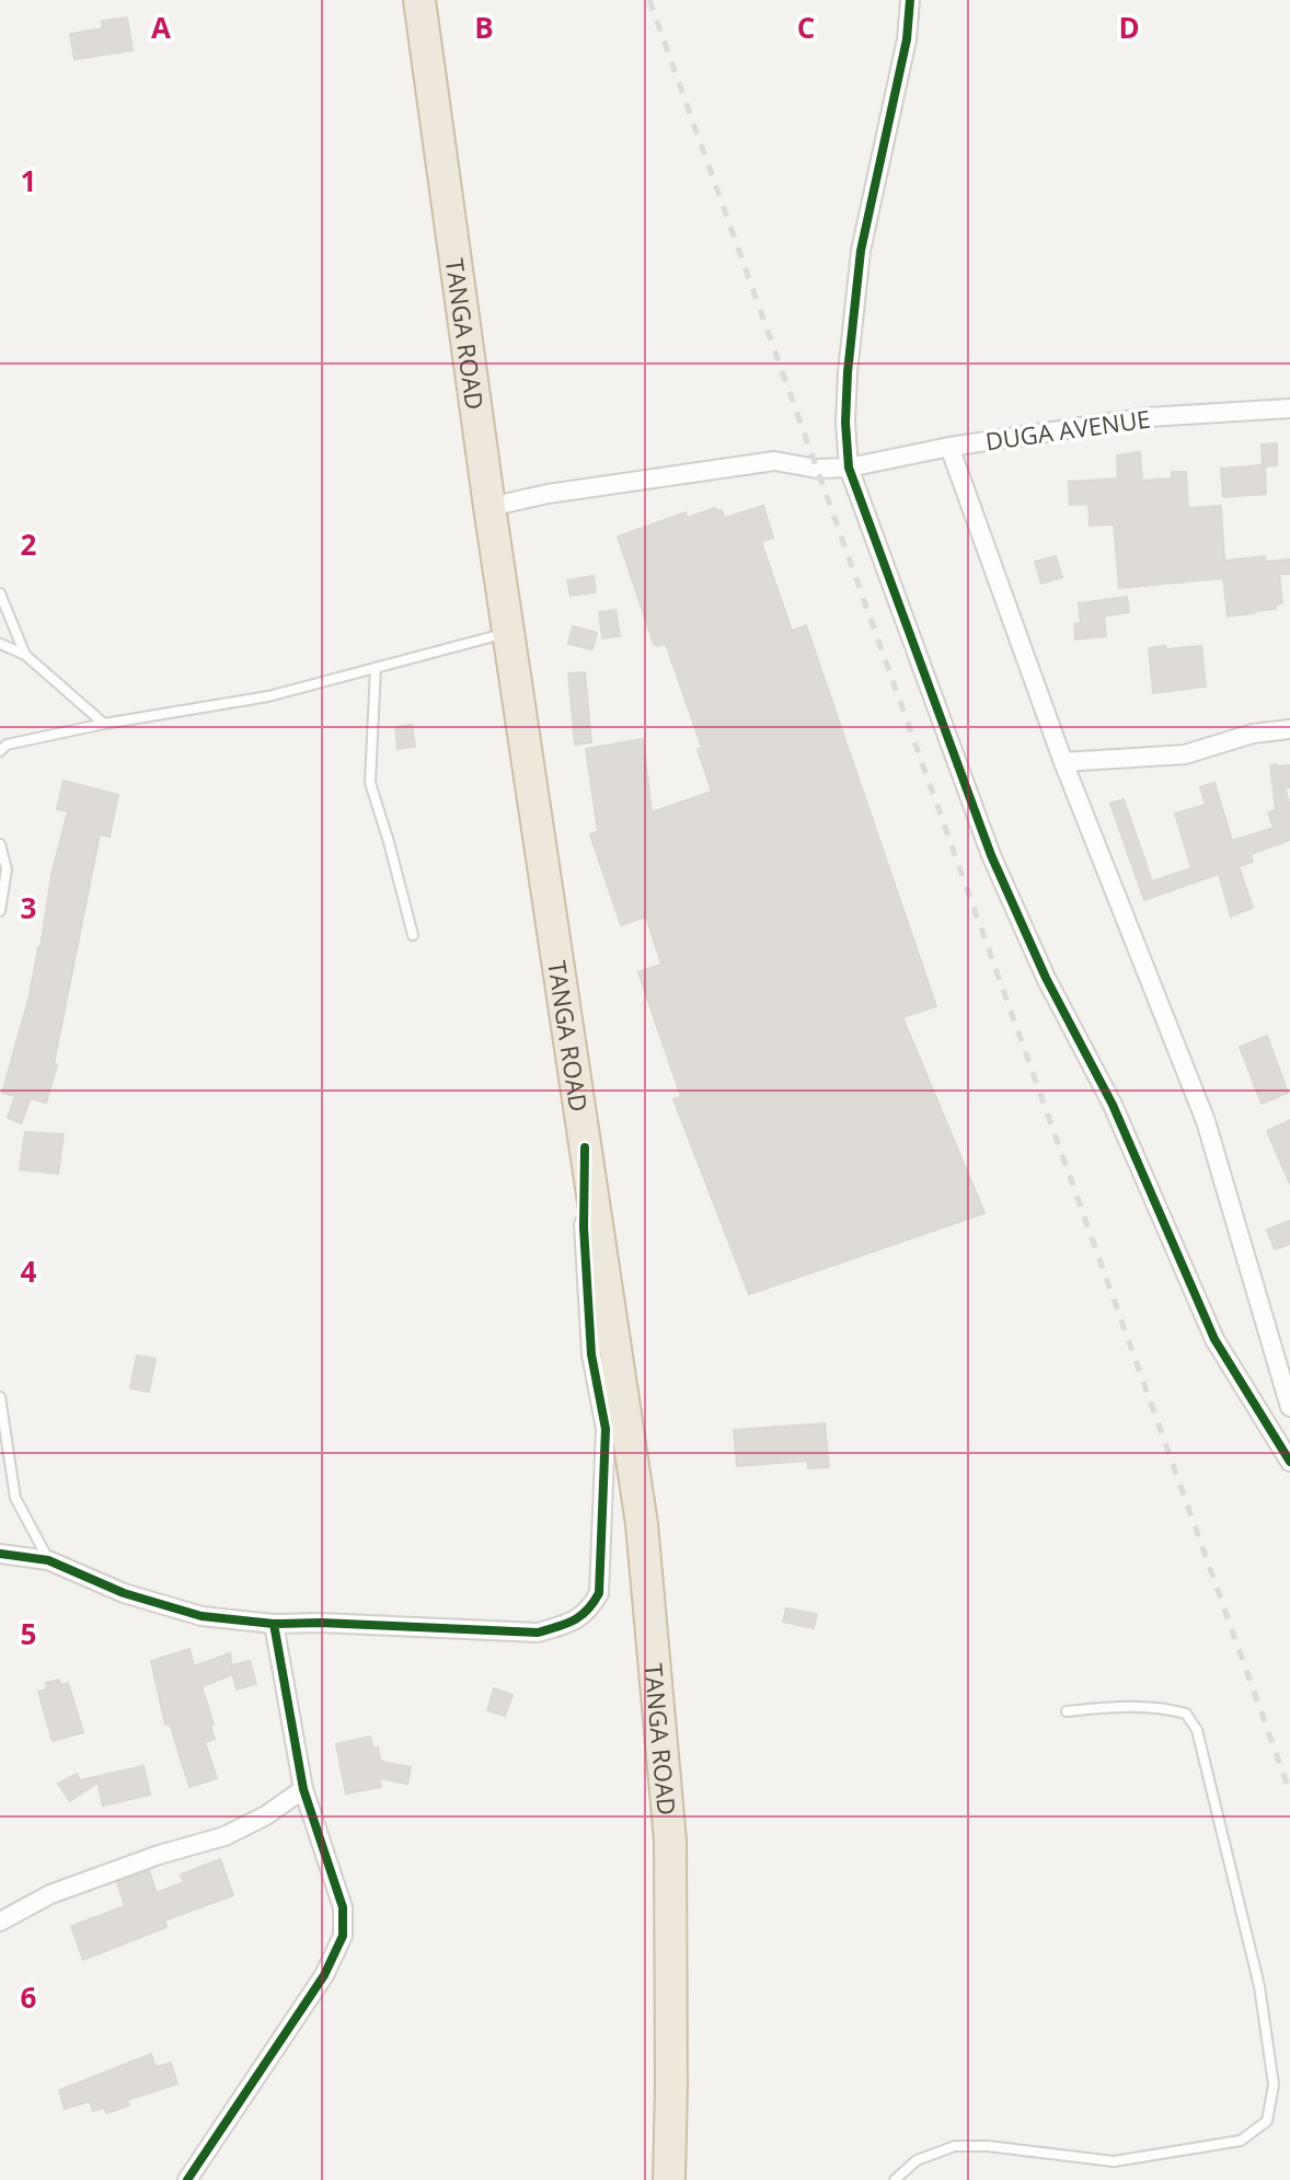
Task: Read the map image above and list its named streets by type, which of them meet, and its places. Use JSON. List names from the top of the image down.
{
  "streets": {
    "highway": ["TANGA ROAD"],
    "street": ["DUGA AVENUE"]
  },
  "crossings": [
    ["TANGA ROAD", "DUGA AVENUE"]
  ],
  "grid": {
    "columns": [
      "A",
      "B",
      "C",
      "D"
    ],
    "rows": [
      "1",
      "2",
      "3",
      "4",
      "5",
      "6"
    ]
  }
}
